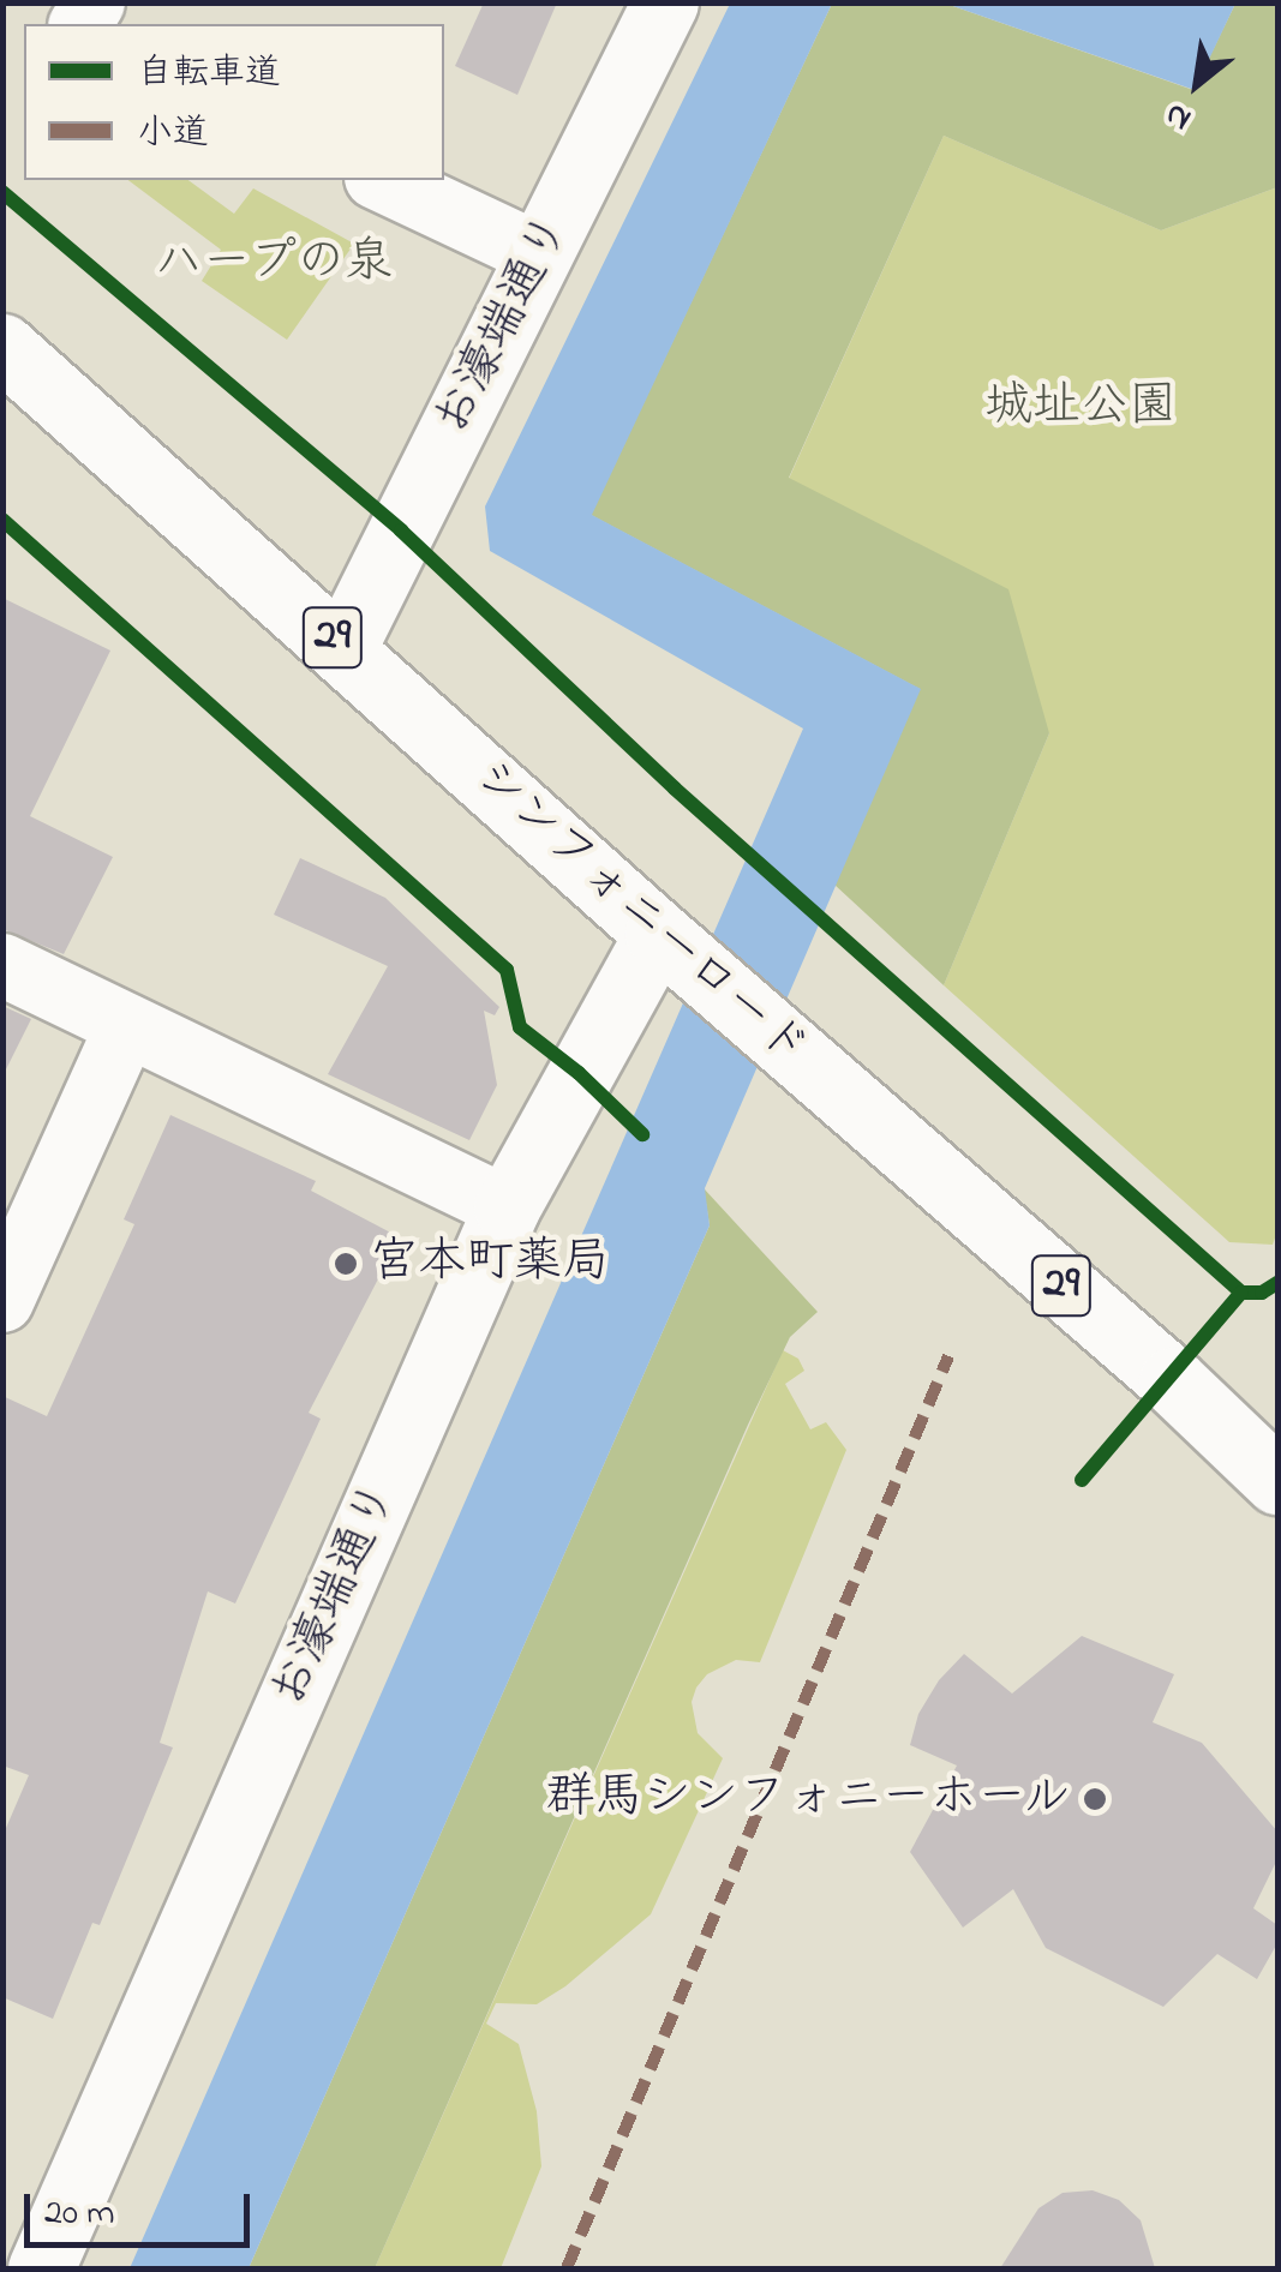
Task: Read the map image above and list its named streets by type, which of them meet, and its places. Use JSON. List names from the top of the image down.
{
  "streets": {
    "street": ["お濠端通り", "29", "シンフォニーロード"]
  },
  "crossings": [
    ["お濠端通り", "シンフォニーロード"]
  ],
  "parks": ["ハープの泉", "城址公園"],
  "places": ["宮本町薬局", "群馬シンフォニーホール"],
  "legend": ["自転車道", "小道"],
  "scale_bar": "20 m",
  "north": "bottom left"
}
